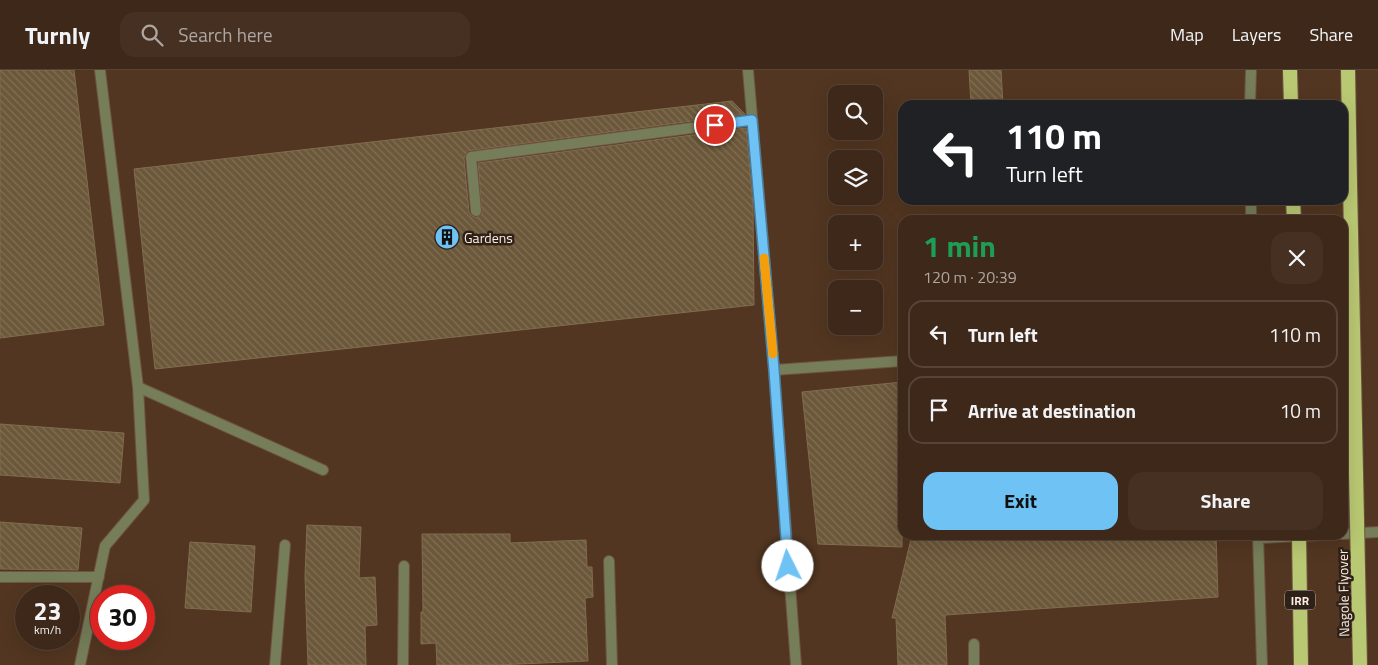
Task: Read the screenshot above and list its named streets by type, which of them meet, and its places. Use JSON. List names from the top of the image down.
{
  "streets": {
    "highway": ["Nagole Flyover", "IRR"]
  },
  "places": {
    "building": ["Gardens"]
  },
  "page": {
    "header": "Turnly",
    "search": "Search here",
    "nav": ["Map", "Layers", "Share"],
    "map_buttons": ["+", "−"],
    "turn": ["110 m", "Turn left"],
    "heading": ["1 min", "120 m · 20:39"],
    "list": [
      {
        "name": "Turn left",
        "value": "110 m"
      },
      {
        "name": "Arrive at destination",
        "value": "10 m"
      }
    ],
    "buttons": ["Exit", "Share"],
    "speed": "23 km/h",
    "limit": "30"
  }
}
